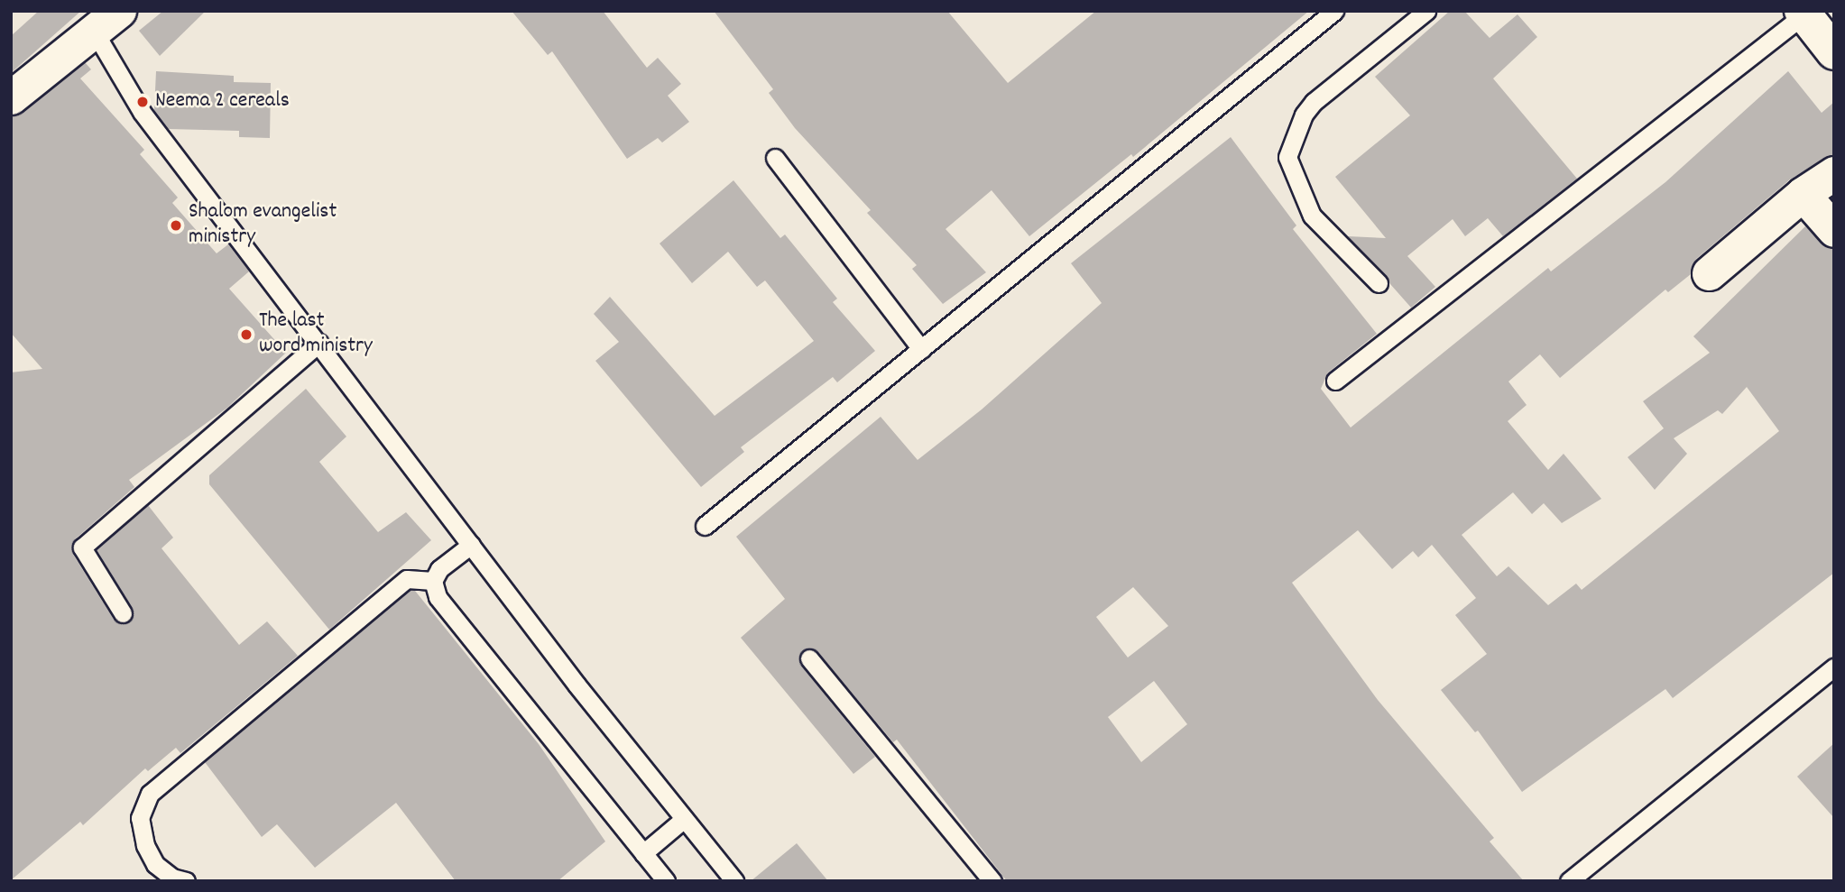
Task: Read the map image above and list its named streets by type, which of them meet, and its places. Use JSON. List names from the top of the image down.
{
  "places": ["Neema 2 cereals", "Shalom evangelist ministry", "The last word ministry"]
}
